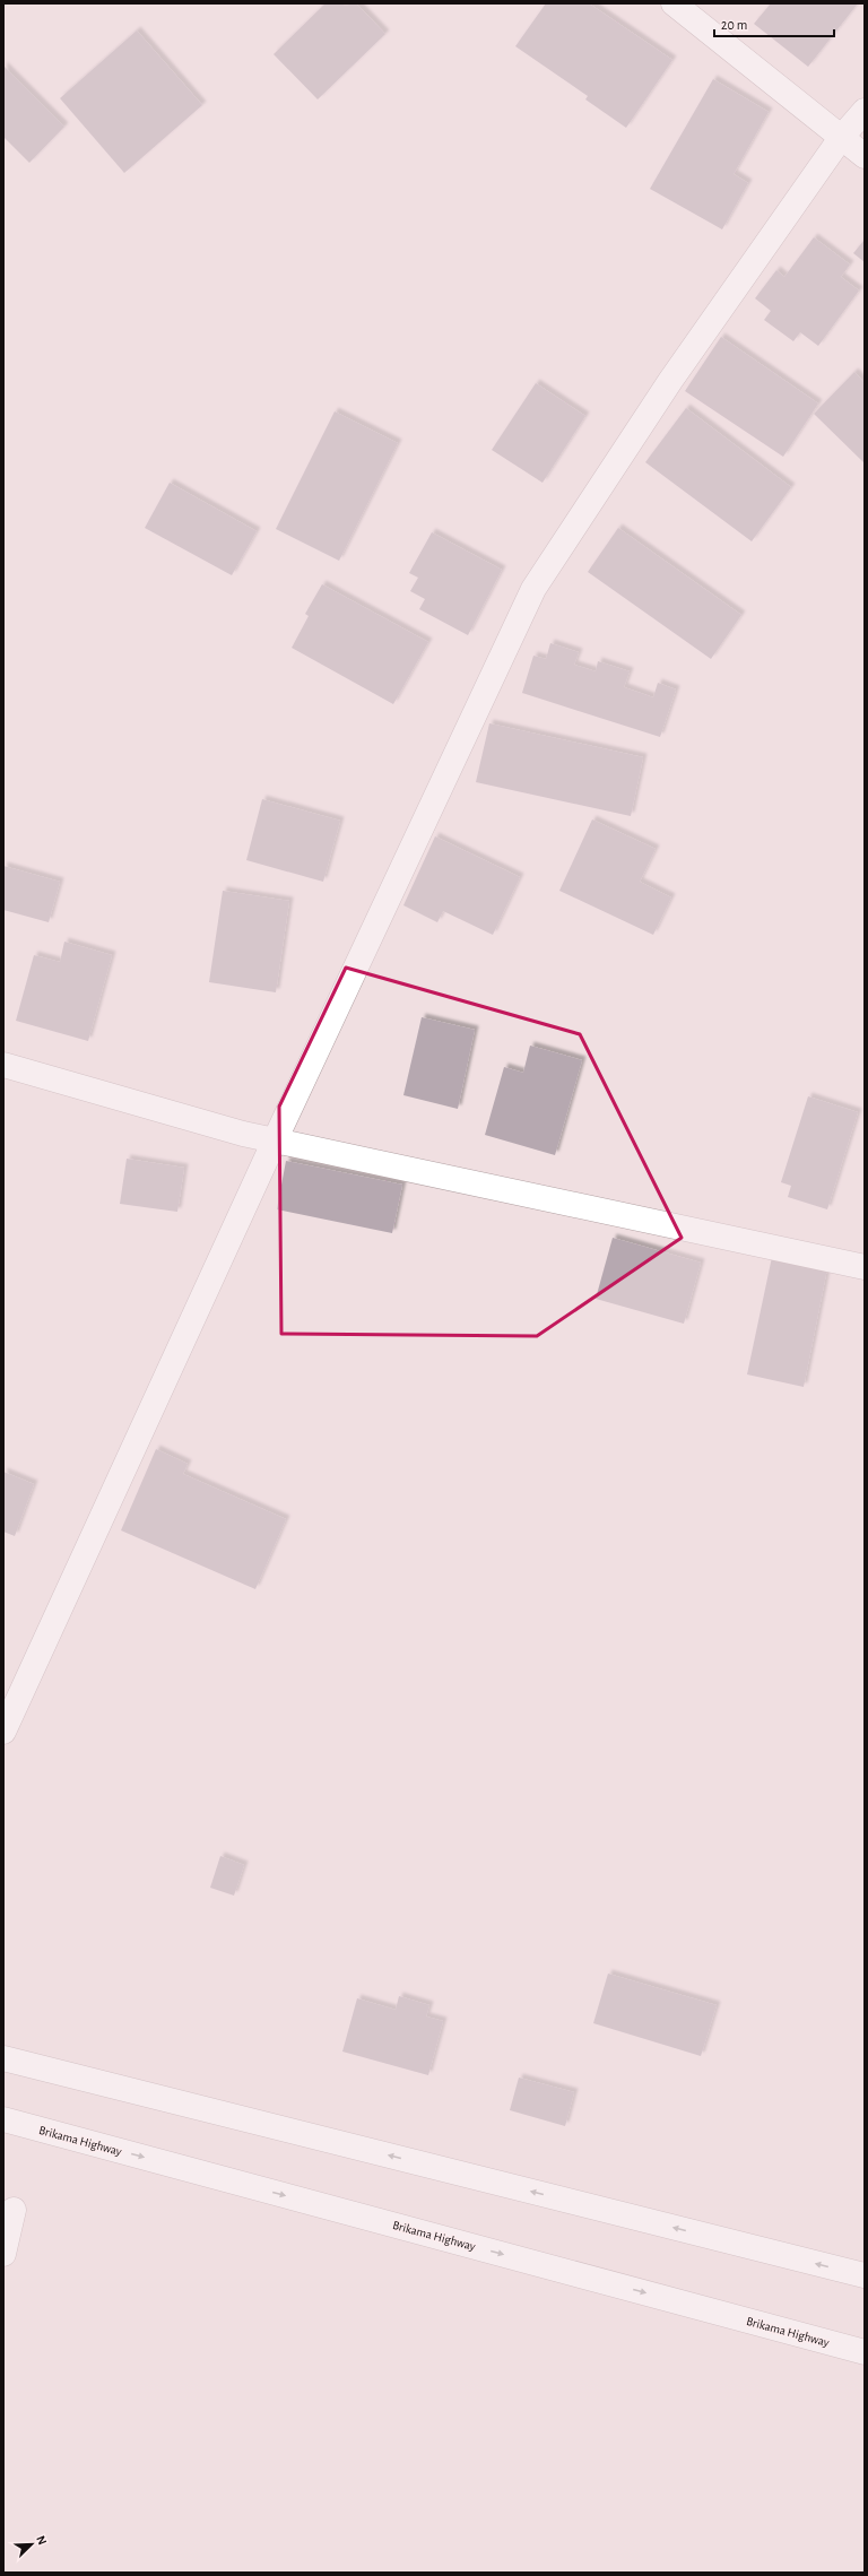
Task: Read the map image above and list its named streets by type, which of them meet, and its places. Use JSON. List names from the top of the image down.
{
  "streets": {
    "main road": ["Brikama Highway"]
  },
  "scale_bar": "20 m",
  "north": "top right"
}
